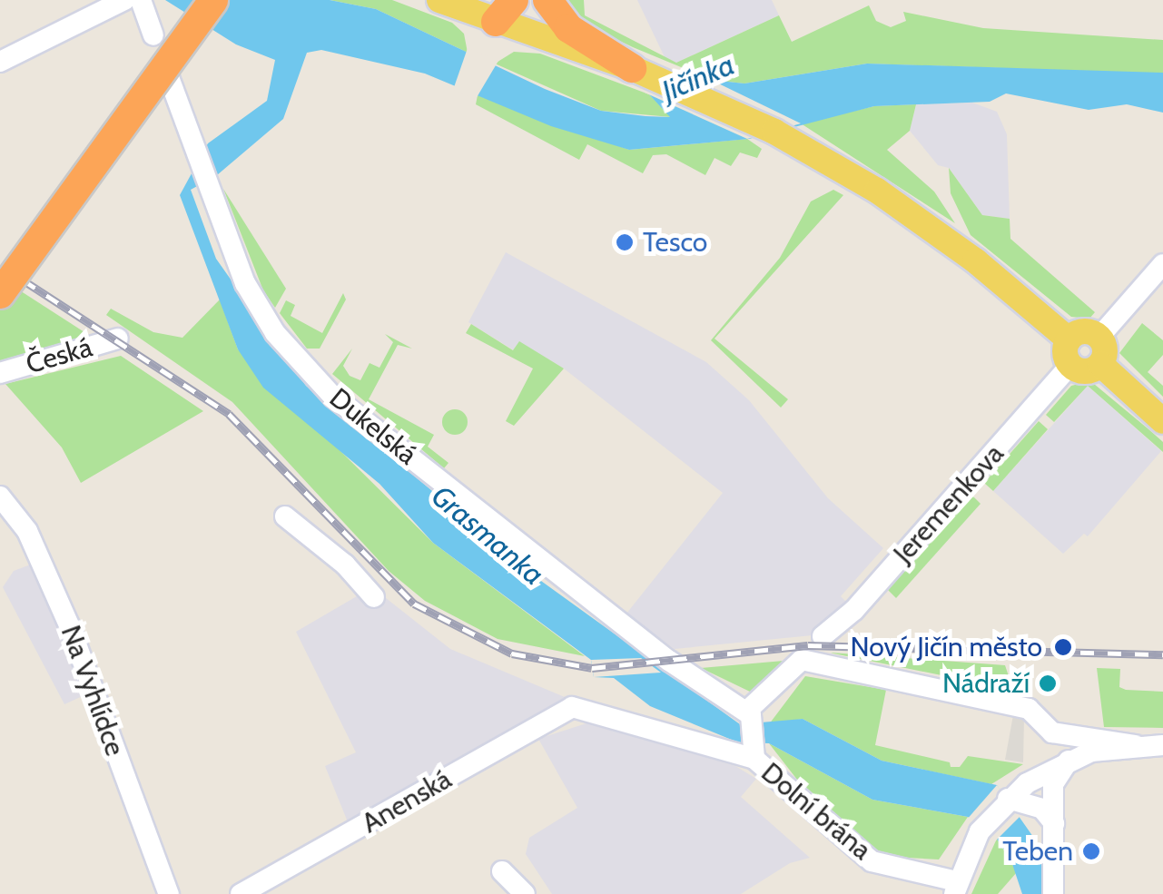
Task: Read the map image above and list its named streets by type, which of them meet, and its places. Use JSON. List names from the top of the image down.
{
  "streets": {
    "street": [
      "Česká",
      "Dukelská",
      "Jeremenkova",
      "Na Vyhlídce",
      "Anenská",
      "Dolní brána"
    ]
  },
  "crossings": [
    ["Dukelská", "Dolní brána"],
    ["Anenská", "Dolní brána"]
  ],
  "water": ["Jičínka", "Grasmanka"],
  "places": [
    "Tesco",
    "Nový Jičín město",
    "Nádraží",
    "Teben"
  ]
}
